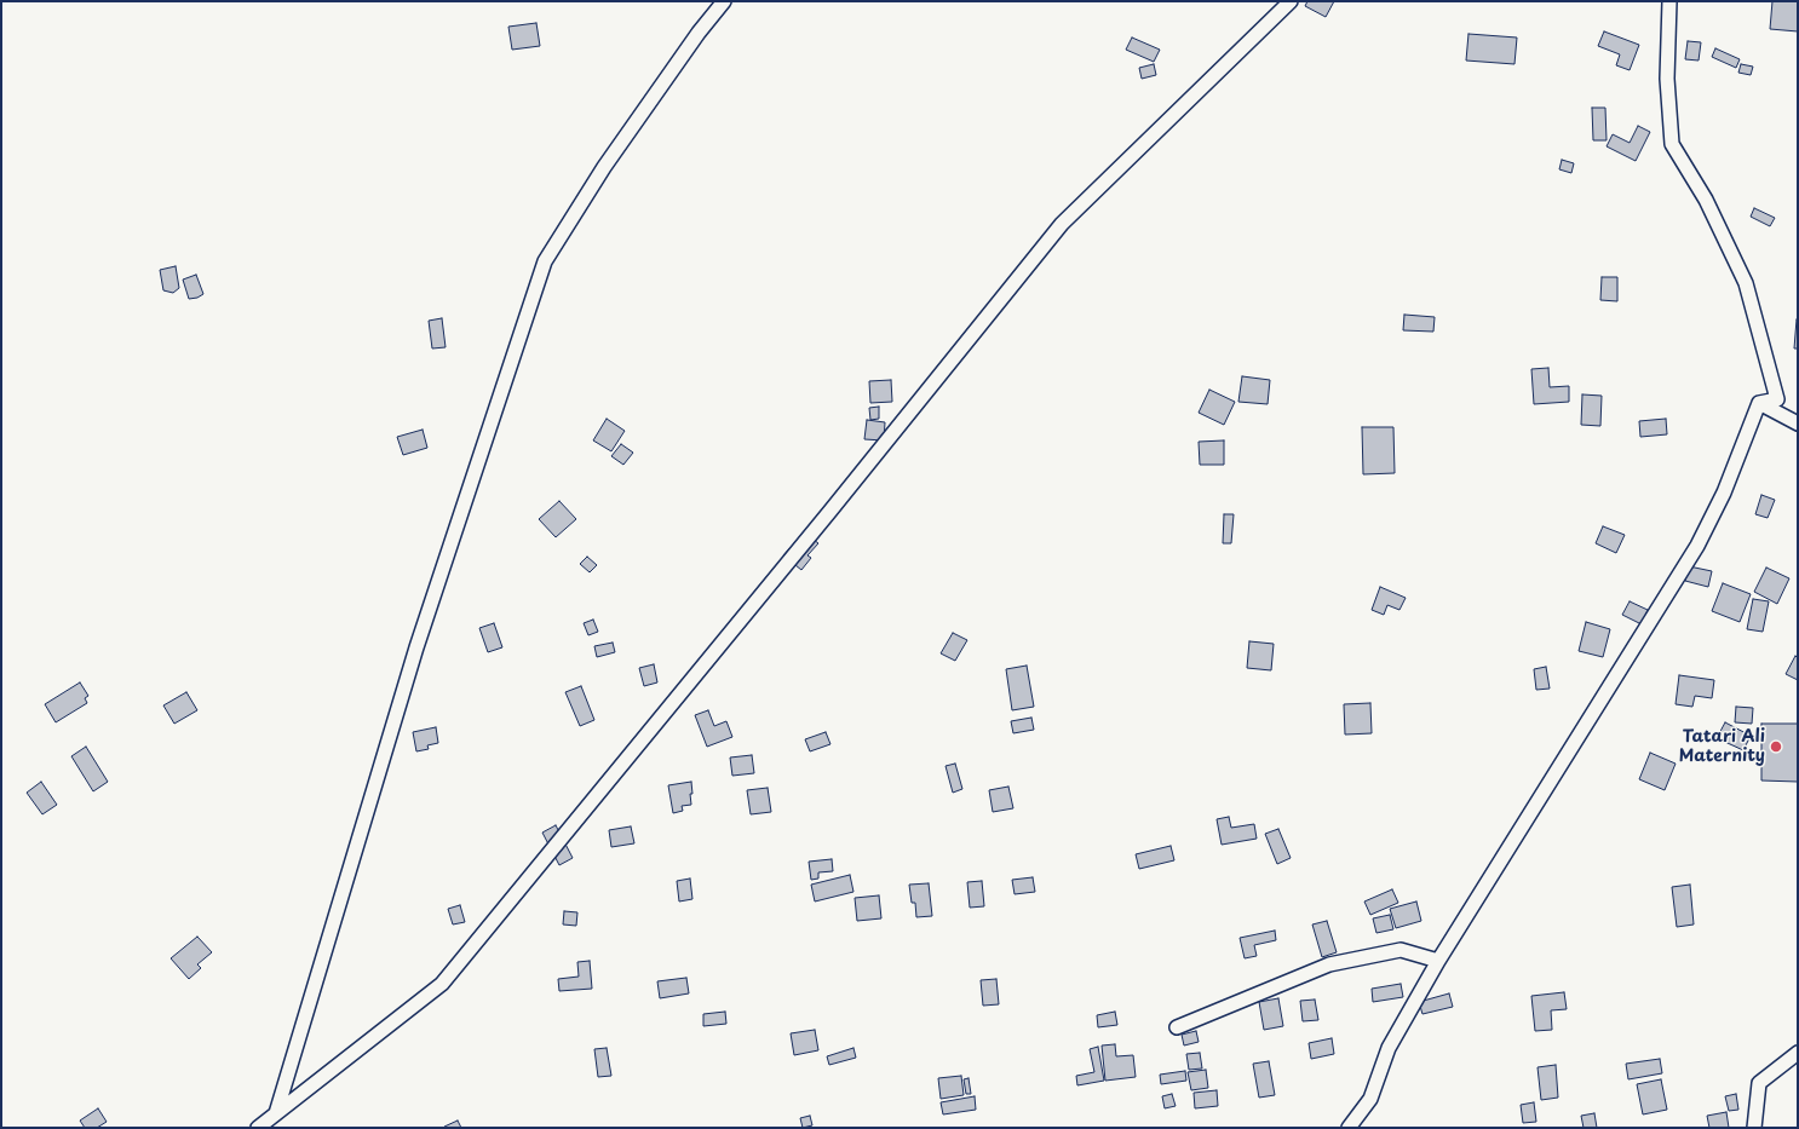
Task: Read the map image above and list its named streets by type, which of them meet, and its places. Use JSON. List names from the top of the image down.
{
  "places": ["Tatari Ali Maternity"]
}
